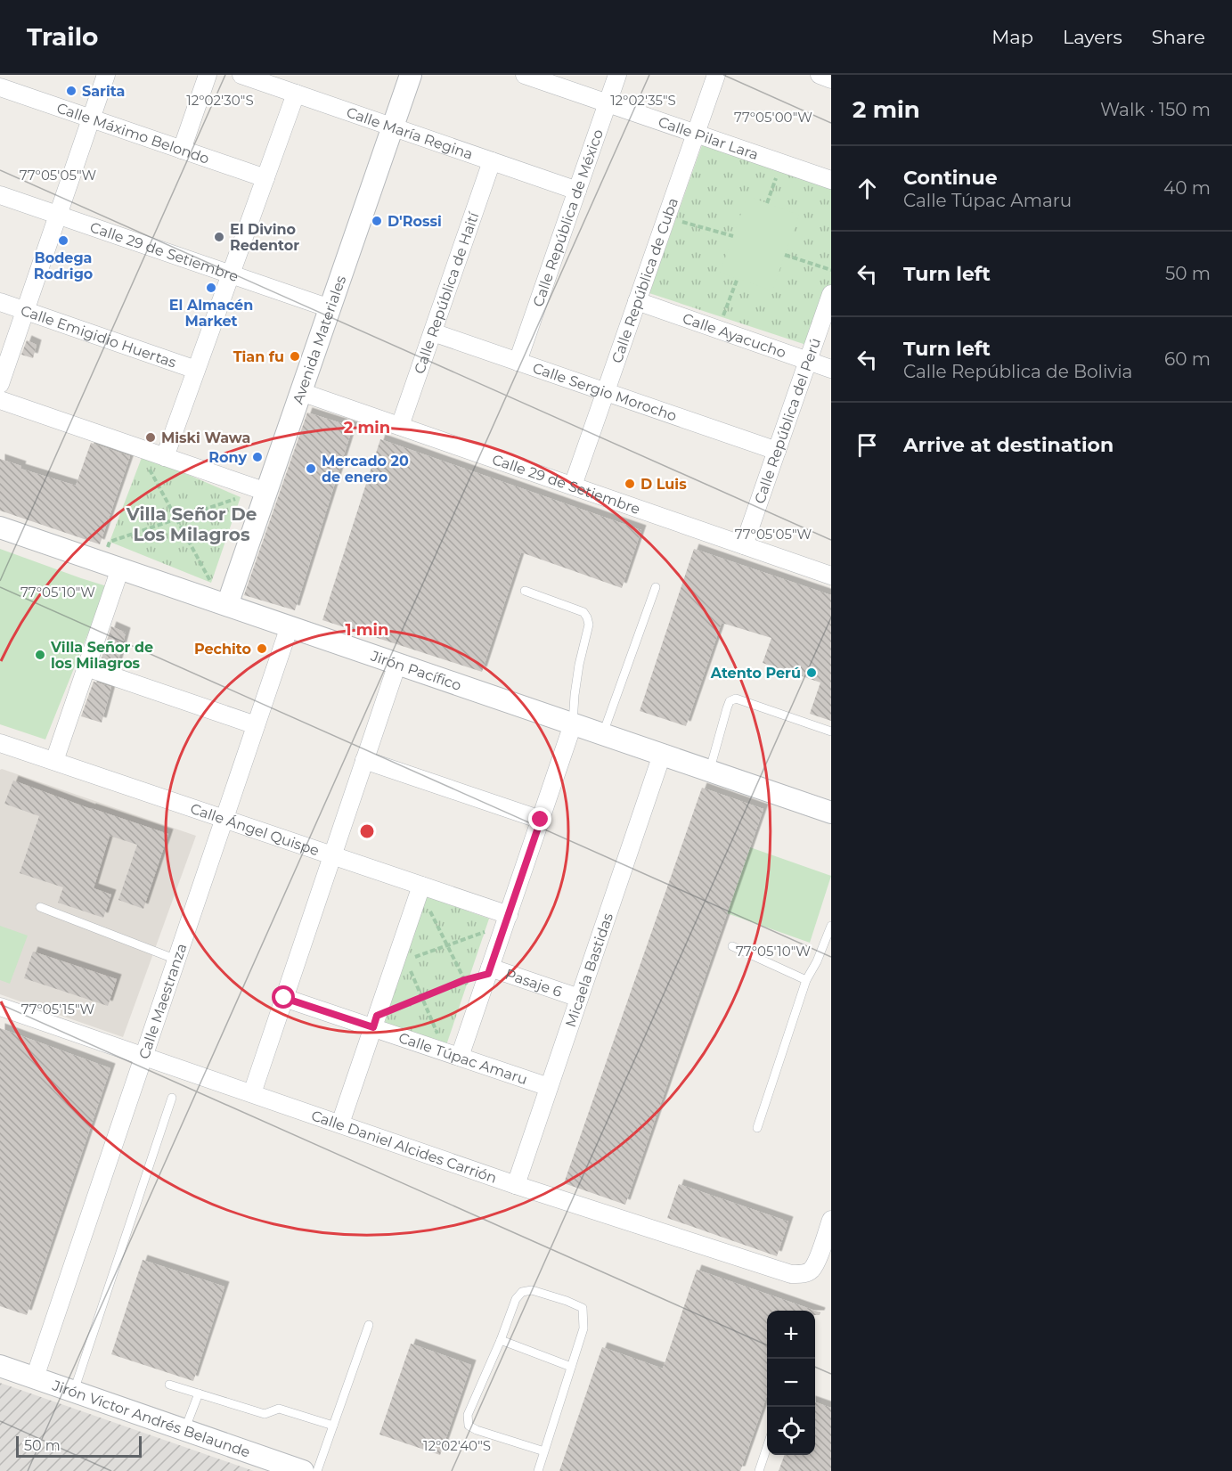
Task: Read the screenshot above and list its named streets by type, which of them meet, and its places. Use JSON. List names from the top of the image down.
{
  "streets": {
    "street": [
      "Calle Máximo Belondo",
      "Calle María Regina",
      "Calle Pilar Lara",
      "Calle República de México",
      "Calle 29 de Setiembre",
      "Calle República de Cuba",
      "Calle República de Haití",
      "Calle Ayacucho",
      "Calle Emigidio Huertas",
      "Avenida Materiales",
      "Calle Sergio Morocho",
      "Calle República del Perú",
      "Jirón Pacífico",
      "Calle Ángel Quispe",
      "Micaela Bastidas",
      "Pasaje 6",
      "Calle Maestranza",
      "Calle Túpac Amaru",
      "Calle Daniel Alcides Carrión",
      "Jirón Victor Andrés Belaunde"
    ]
  },
  "crossings": [
    ["Calle María Regina", "Calle República de México"],
    ["Calle María Regina", "Calle República de Haití"],
    ["Calle María Regina", "Avenida Materiales"],
    ["Calle Pilar Lara", "Calle República de México"],
    ["Calle Pilar Lara", "Calle República de Cuba"],
    ["Calle República de México", "Calle Sergio Morocho"],
    ["Calle 29 de Setiembre", "Calle República de Cuba"],
    ["Calle 29 de Setiembre", "Calle República de Haití"],
    ["Calle 29 de Setiembre", "Avenida Materiales"],
    ["Calle 29 de Setiembre", "Calle República del Perú"],
    ["Calle República de Cuba", "Calle Ayacucho"],
    ["Calle República de Cuba", "Calle Sergio Morocho"],
    ["Calle República de Haití", "Calle Sergio Morocho"],
    ["Calle Ayacucho", "Calle República del Perú"],
    ["Avenida Materiales", "Jirón Pacífico"],
    ["Calle Sergio Morocho", "Calle República del Perú"],
    ["Jirón Pacífico", "Micaela Bastidas"],
    ["Jirón Pacífico", "Calle Maestranza"],
    ["Calle Ángel Quispe", "Calle Maestranza"],
    ["Micaela Bastidas", "Pasaje 6"],
    ["Micaela Bastidas", "Calle Túpac Amaru"],
    ["Micaela Bastidas", "Calle Daniel Alcides Carrión"],
    ["Calle Maestranza", "Calle Daniel Alcides Carrión"],
    ["Calle Maestranza", "Jirón Victor Andrés Belaunde"]
  ],
  "districts": ["Villa Señor De Los Milagros"],
  "places": [
    "Sarita",
    "D'Rossi",
    "El Divino Redentor",
    "Bodega Rodrigo",
    "El Almacén Market",
    "Tian fu",
    "Miski Wawa",
    "Rony",
    "Mercado 20 de enero",
    "D Luis",
    "Pechito",
    "Villa Señor de los Milagros",
    "Atento Perú"
  ],
  "scale_bar": "50 m",
  "page": {
    "header": "Trailo",
    "nav": ["Map", "Layers", "Share"],
    "heading": ["2 min", "Walk · 150 m"],
    "list": [
      ["Continue", "Calle Túpac Amaru", "40 m"],
      ["Turn left", "50 m"],
      ["Turn left", "Calle República de Bolivia", "60 m"],
      "Arrive at destination"
    ],
    "map_buttons": ["+", "−"],
    "scale": "50 m"
  },
  "coordinates": [
    "12°02'30\"S",
    "12°02'35\"S",
    "77°05'00\"W",
    "77°05'05\"W",
    "77°05'10\"W",
    "77°05'15\"W",
    "12°02'40\"S"
  ],
  "rings": ["2 min", "1 min"]
}
